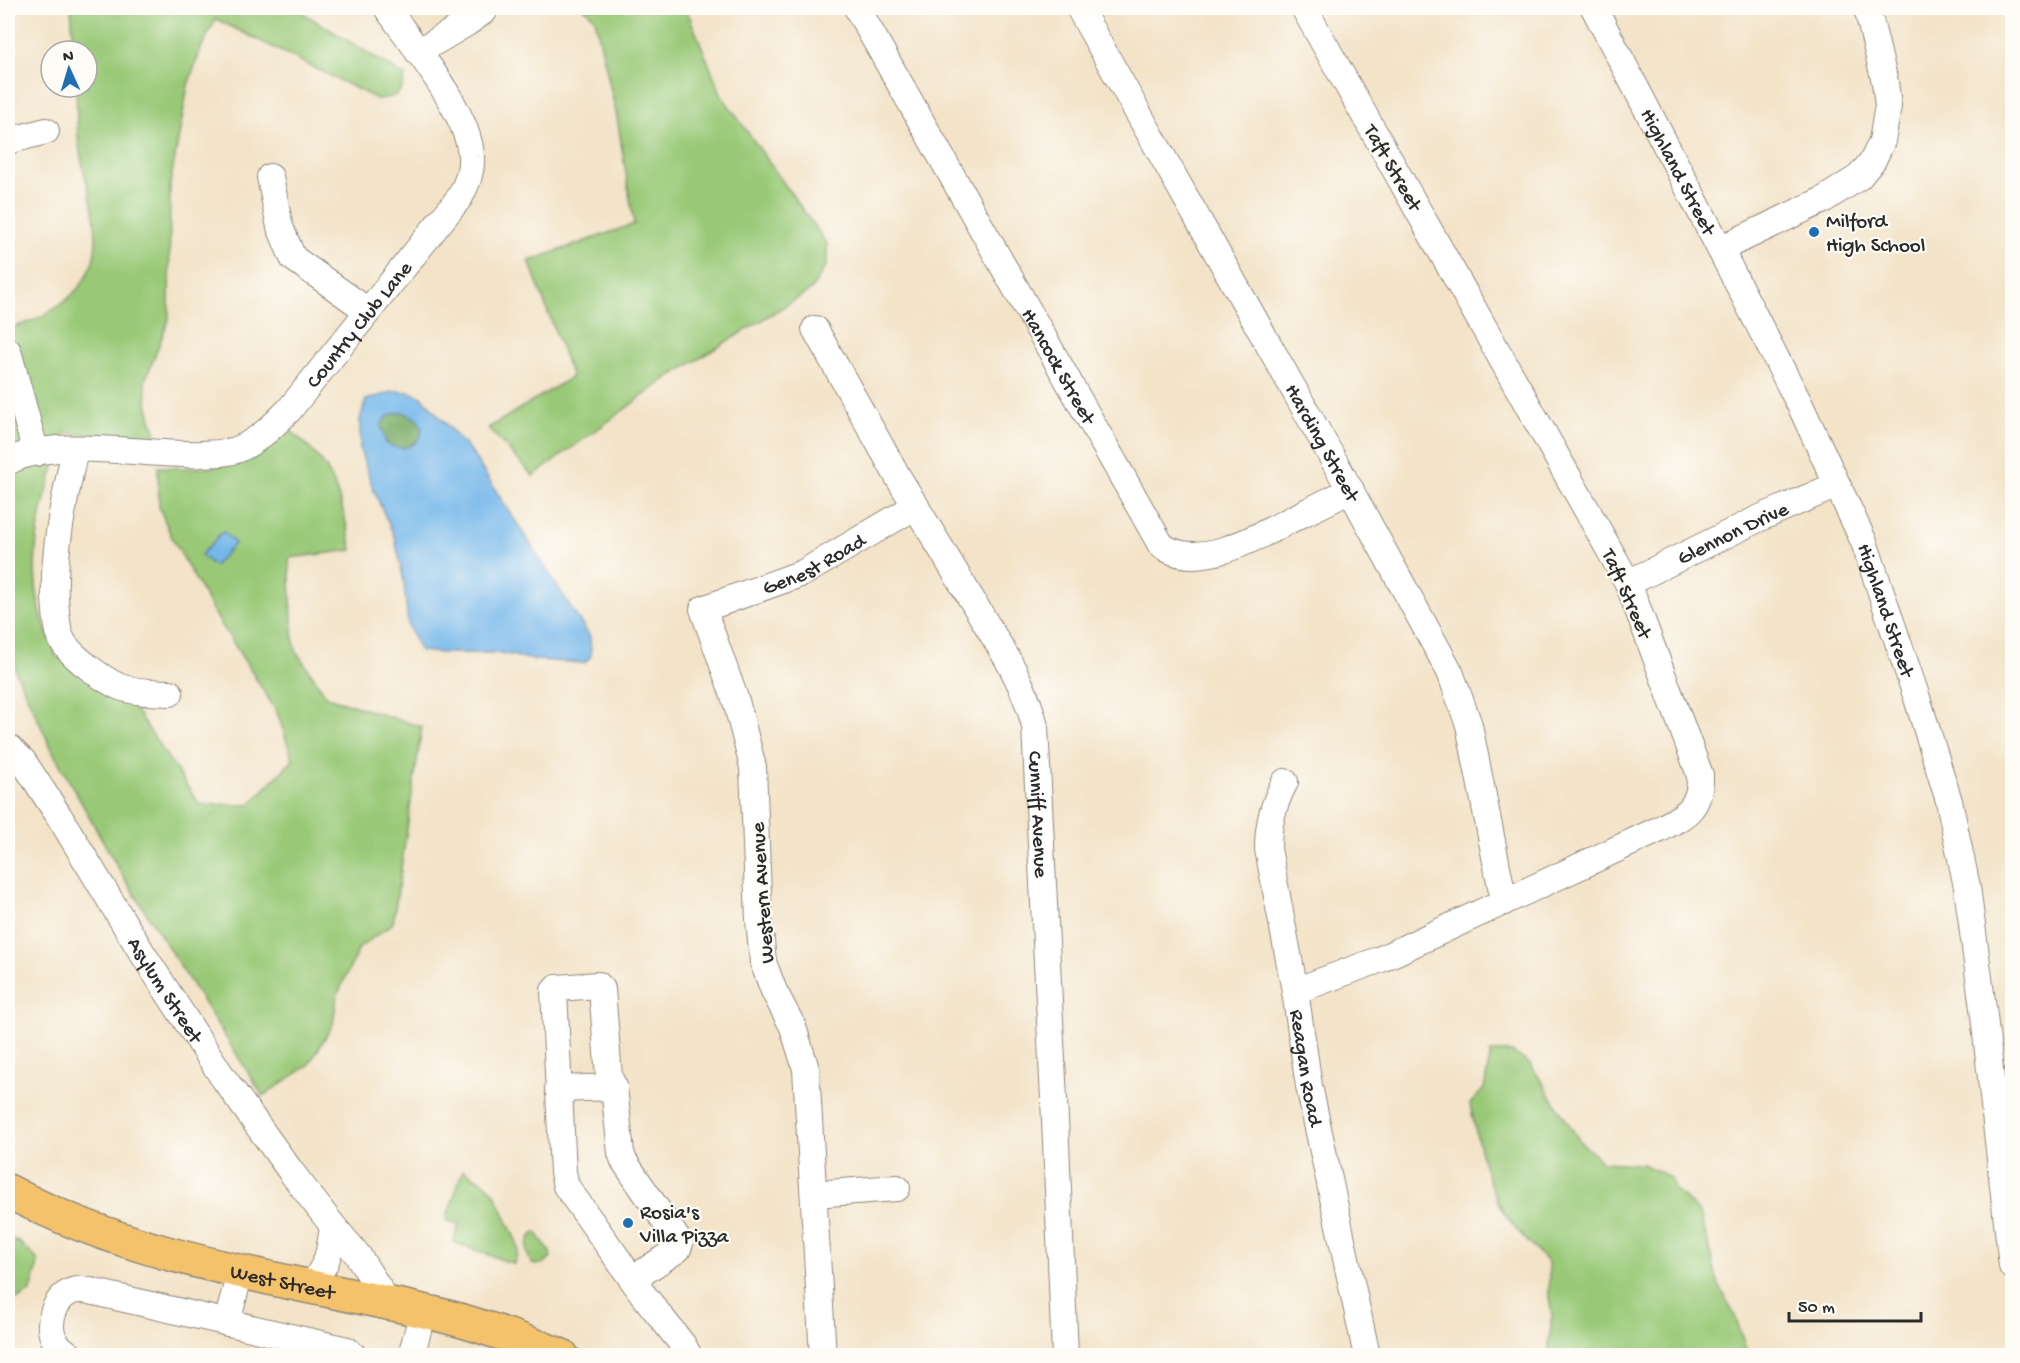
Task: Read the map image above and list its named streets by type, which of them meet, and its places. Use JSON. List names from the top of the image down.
{
  "streets": {
    "main road": ["West Street"],
    "street": [
      "Taft Street",
      "Highland Street",
      "Country Club Lane",
      "Hancock Street",
      "Harding Street",
      "Glennon Drive",
      "Genest Road",
      "Cunniff Avenue",
      "Western Avenue",
      "Asylum Street",
      "Reagan Road"
    ]
  },
  "crossings": [
    ["Taft Street", "Harding Street"],
    ["Taft Street", "Glennon Drive"],
    ["Taft Street", "Reagan Road"],
    ["Highland Street", "Glennon Drive"],
    ["Hancock Street", "Harding Street"],
    ["Genest Road", "Cunniff Avenue"],
    ["Genest Road", "Western Avenue"],
    ["Asylum Street", "West Street"]
  ],
  "places": ["Milford High School", "Rosia's Villa Pizza"],
  "scale_bar": "50 m",
  "north": "top"
}
